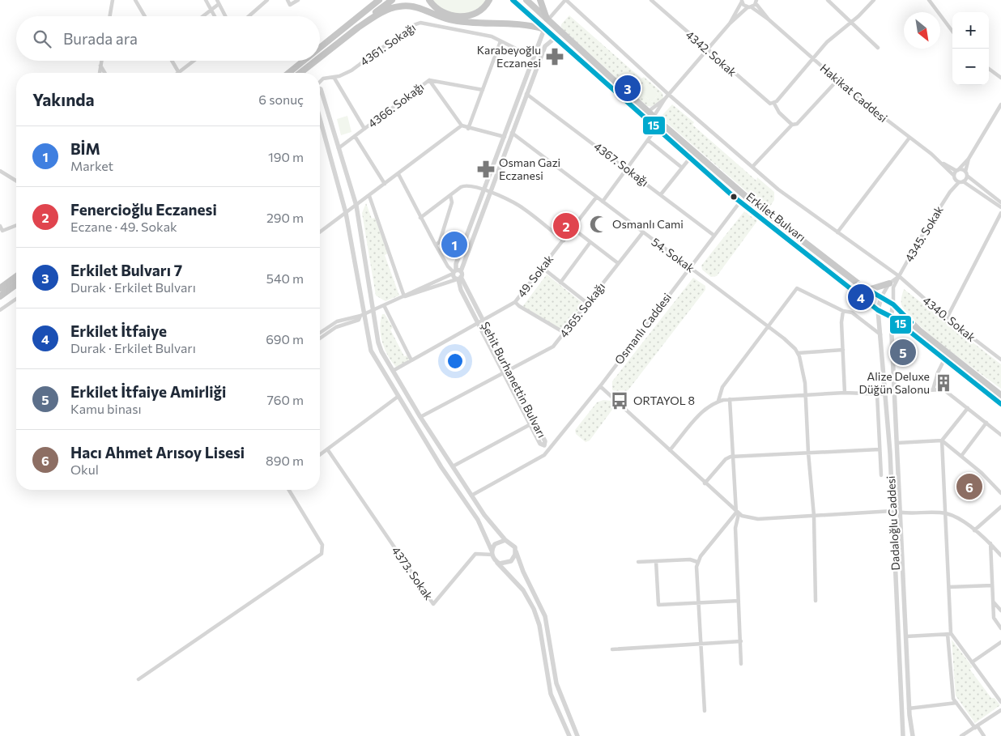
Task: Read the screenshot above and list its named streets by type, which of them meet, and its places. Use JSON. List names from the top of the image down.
{
  "streets": {
    "main road": ["Erkilet Bulvarı"],
    "street": [
      "4361. Sokağı",
      "4342. Sokak",
      "Hakikat Caddesi",
      "4366. Sokağı",
      "4367. Sokağı",
      "4345. Sokak",
      "54. Sokak",
      "49. Sokak",
      "4365. Sokağı",
      "4340. Sokak",
      "Osmanlı Caddesi",
      "Şehit Burhanettin Bulvarı",
      "Dadaloğlu Caddesi",
      "4373. Sokak"
    ]
  },
  "crossings": [
    ["Hakikat Caddesi", "4345. Sokak"],
    ["4367. Sokağı", "Osmanlı Caddesi"],
    ["Erkilet Bulvarı", "4345. Sokak"],
    ["Erkilet Bulvarı", "Osmanlı Caddesi"],
    ["Erkilet Bulvarı", "Dadaloğlu Caddesi"],
    ["4345. Sokak", "4340. Sokak"],
    ["4345. Sokak", "Dadaloğlu Caddesi"],
    ["54. Sokak", "49. Sokak"],
    ["54. Sokak", "4365. Sokağı"],
    ["54. Sokak", "Osmanlı Caddesi"],
    ["49. Sokak", "Şehit Burhanettin Bulvarı"],
    ["4365. Sokağı", "Şehit Burhanettin Bulvarı"]
  ],
  "places": {
    "pharmacy": ["Karabeyoğlu Eczanesi", "Osman Gazi Eczanesi"],
    "mosque": ["Osmanlı Cami"],
    "building": ["Alize Deluxe Düğün Salonu"],
    "bus stop": ["ORTAYOL 8"]
  },
  "lines": ["transit line 15"],
  "north": "bottom right",
  "page": {
    "map_buttons": ["+", "−"],
    "search": "Burada ara",
    "heading": ["Yakında", "6 sonuç"],
    "pins": [
      "3",
      "2",
      "1",
      "4",
      "5",
      "6"
    ],
    "list": [
      {
        "mark": "1",
        "name": "BİM",
        "note": "Market",
        "value": "190 m"
      },
      {
        "mark": "2",
        "name": "Fenercioğlu Eczanesi",
        "note": "Eczane · 49. Sokak",
        "value": "290 m"
      },
      {
        "mark": "3",
        "name": "Erkilet Bulvarı 7",
        "note": "Durak · Erkilet Bulvarı",
        "value": "540 m"
      },
      {
        "mark": "4",
        "name": "Erkilet İtfaiye",
        "note": "Durak · Erkilet Bulvarı",
        "value": "690 m"
      },
      {
        "mark": "5",
        "name": "Erkilet İtfaiye Amirliği",
        "note": "Kamu binası",
        "value": "760 m"
      },
      {
        "mark": "6",
        "name": "Hacı Ahmet Arısoy Lisesi",
        "note": "Okul",
        "value": "890 m"
      }
    ]
  }
}
